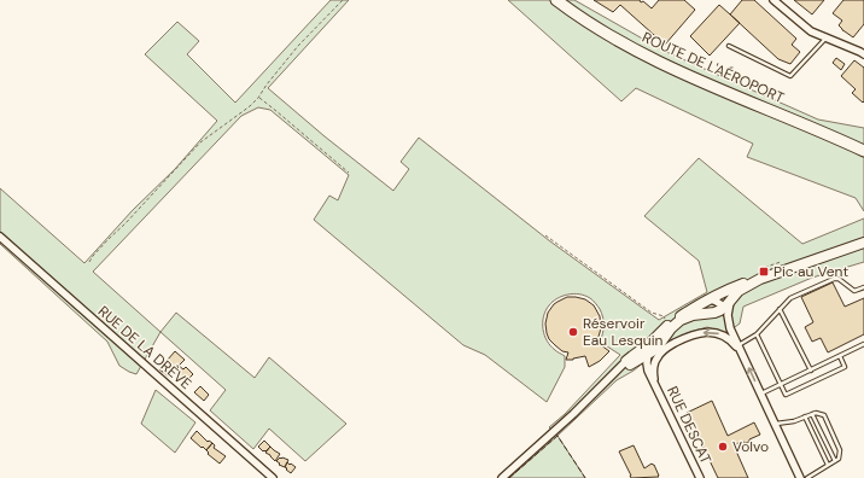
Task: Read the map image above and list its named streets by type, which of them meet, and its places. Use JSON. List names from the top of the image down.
{
  "streets": {
    "main road": ["ROUTE DE L'AÉROPORT"],
    "street": ["RUE DE LA DRÈVE", "RUE DESCAT"]
  },
  "places": {
    "transit": ["Pic au Vent"],
    "other": ["Réservoir Eau Lesquin", "Volvo"]
  }
}
